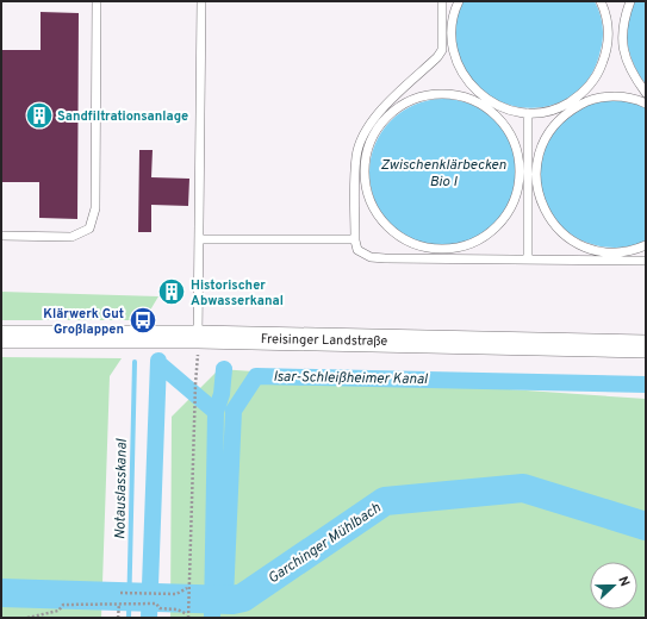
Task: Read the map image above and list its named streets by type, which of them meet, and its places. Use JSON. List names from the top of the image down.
{
  "streets": {
    "main road": ["Freisinger Landstraße"]
  },
  "water": [
    "Zwischenklärbecken Bio I",
    "Isar-Schleißheimer Kanal",
    "Notauslasskanal",
    "Garchinger Mühlbach"
  ],
  "places": {
    "building": ["Sandfiltrationsanlage", "Historischer Abwasserkanal"],
    "bus stop": ["Klärwerk Gut Großlappen"]
  },
  "north": "right"
}
